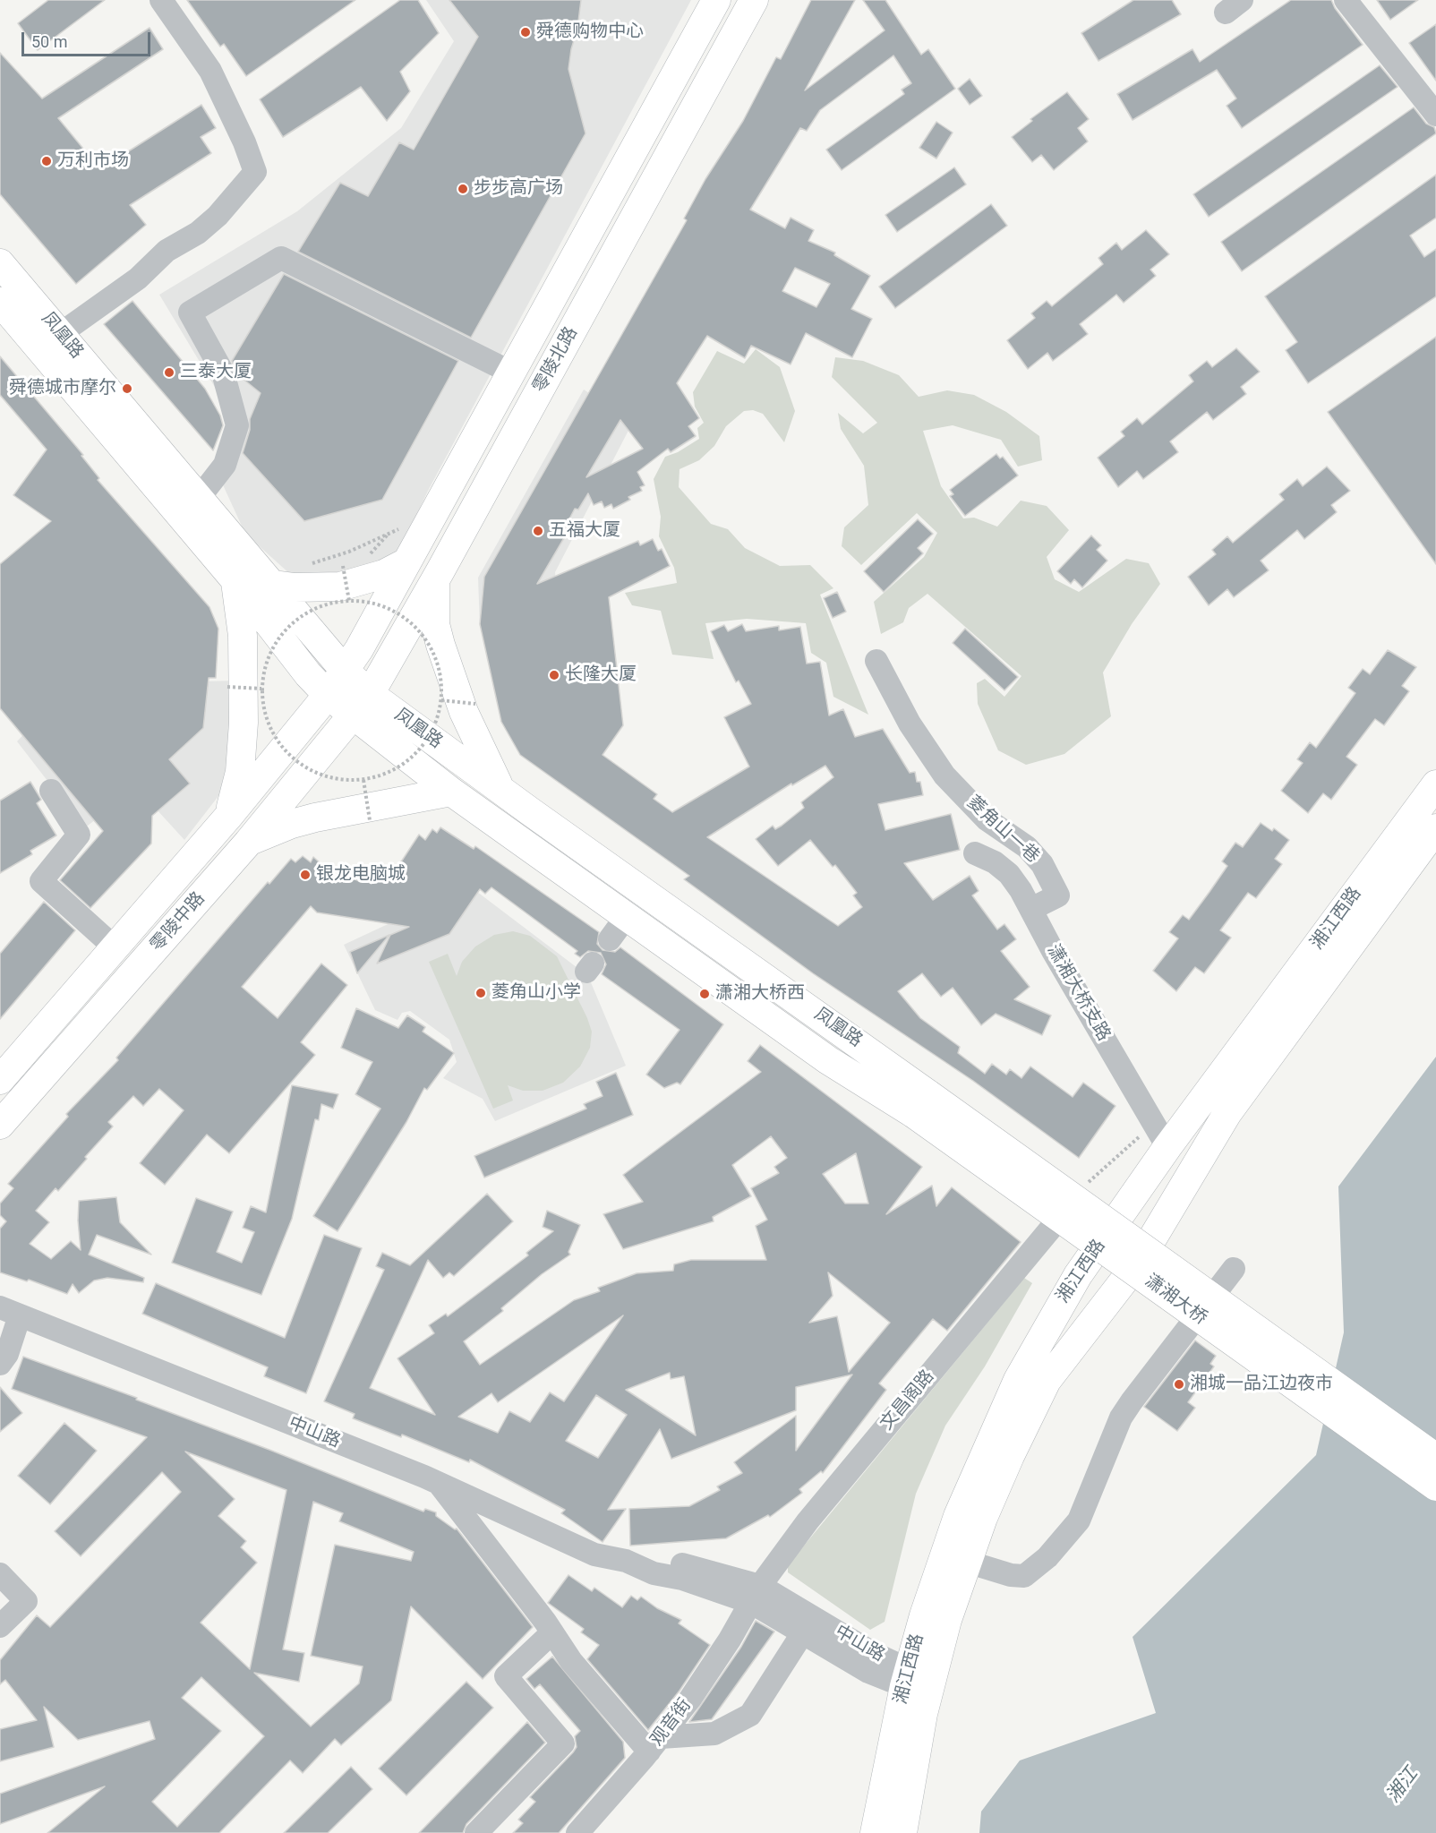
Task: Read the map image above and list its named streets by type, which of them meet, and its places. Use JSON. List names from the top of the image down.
{
  "streets": {
    "main road": [
      "凤凰路",
      "零陵北路",
      "湘江西路",
      "零陵中路",
      "潇湘大桥"
    ],
    "street": [
      "菱角山一巷",
      "潇湘大桥支路",
      "文昌阁路",
      "中山路",
      "观音街"
    ]
  },
  "crossings": [
    ["凤凰路", "零陵北路"],
    ["凤凰路", "零陵中路"],
    ["凤凰路", "潇湘大桥"],
    ["零陵北路", "零陵中路"],
    ["菱角山一巷", "潇湘大桥支路"],
    ["湘江西路", "潇湘大桥支路"],
    ["湘江西路", "中山路"],
    ["文昌阁路", "中山路"],
    ["文昌阁路", "观音街"],
    ["中山路", "观音街"]
  ],
  "water": ["湘江"],
  "places": [
    "舜德购物中心",
    "万利市场",
    "步步高广场",
    "三泰大厦",
    "舜德城市摩尔",
    "五福大厦",
    "长隆大厦",
    "银龙电脑城",
    "菱角山小学",
    "潇湘大桥西",
    "湘城一品江边夜市"
  ],
  "scale_bar": "50 m"
}
